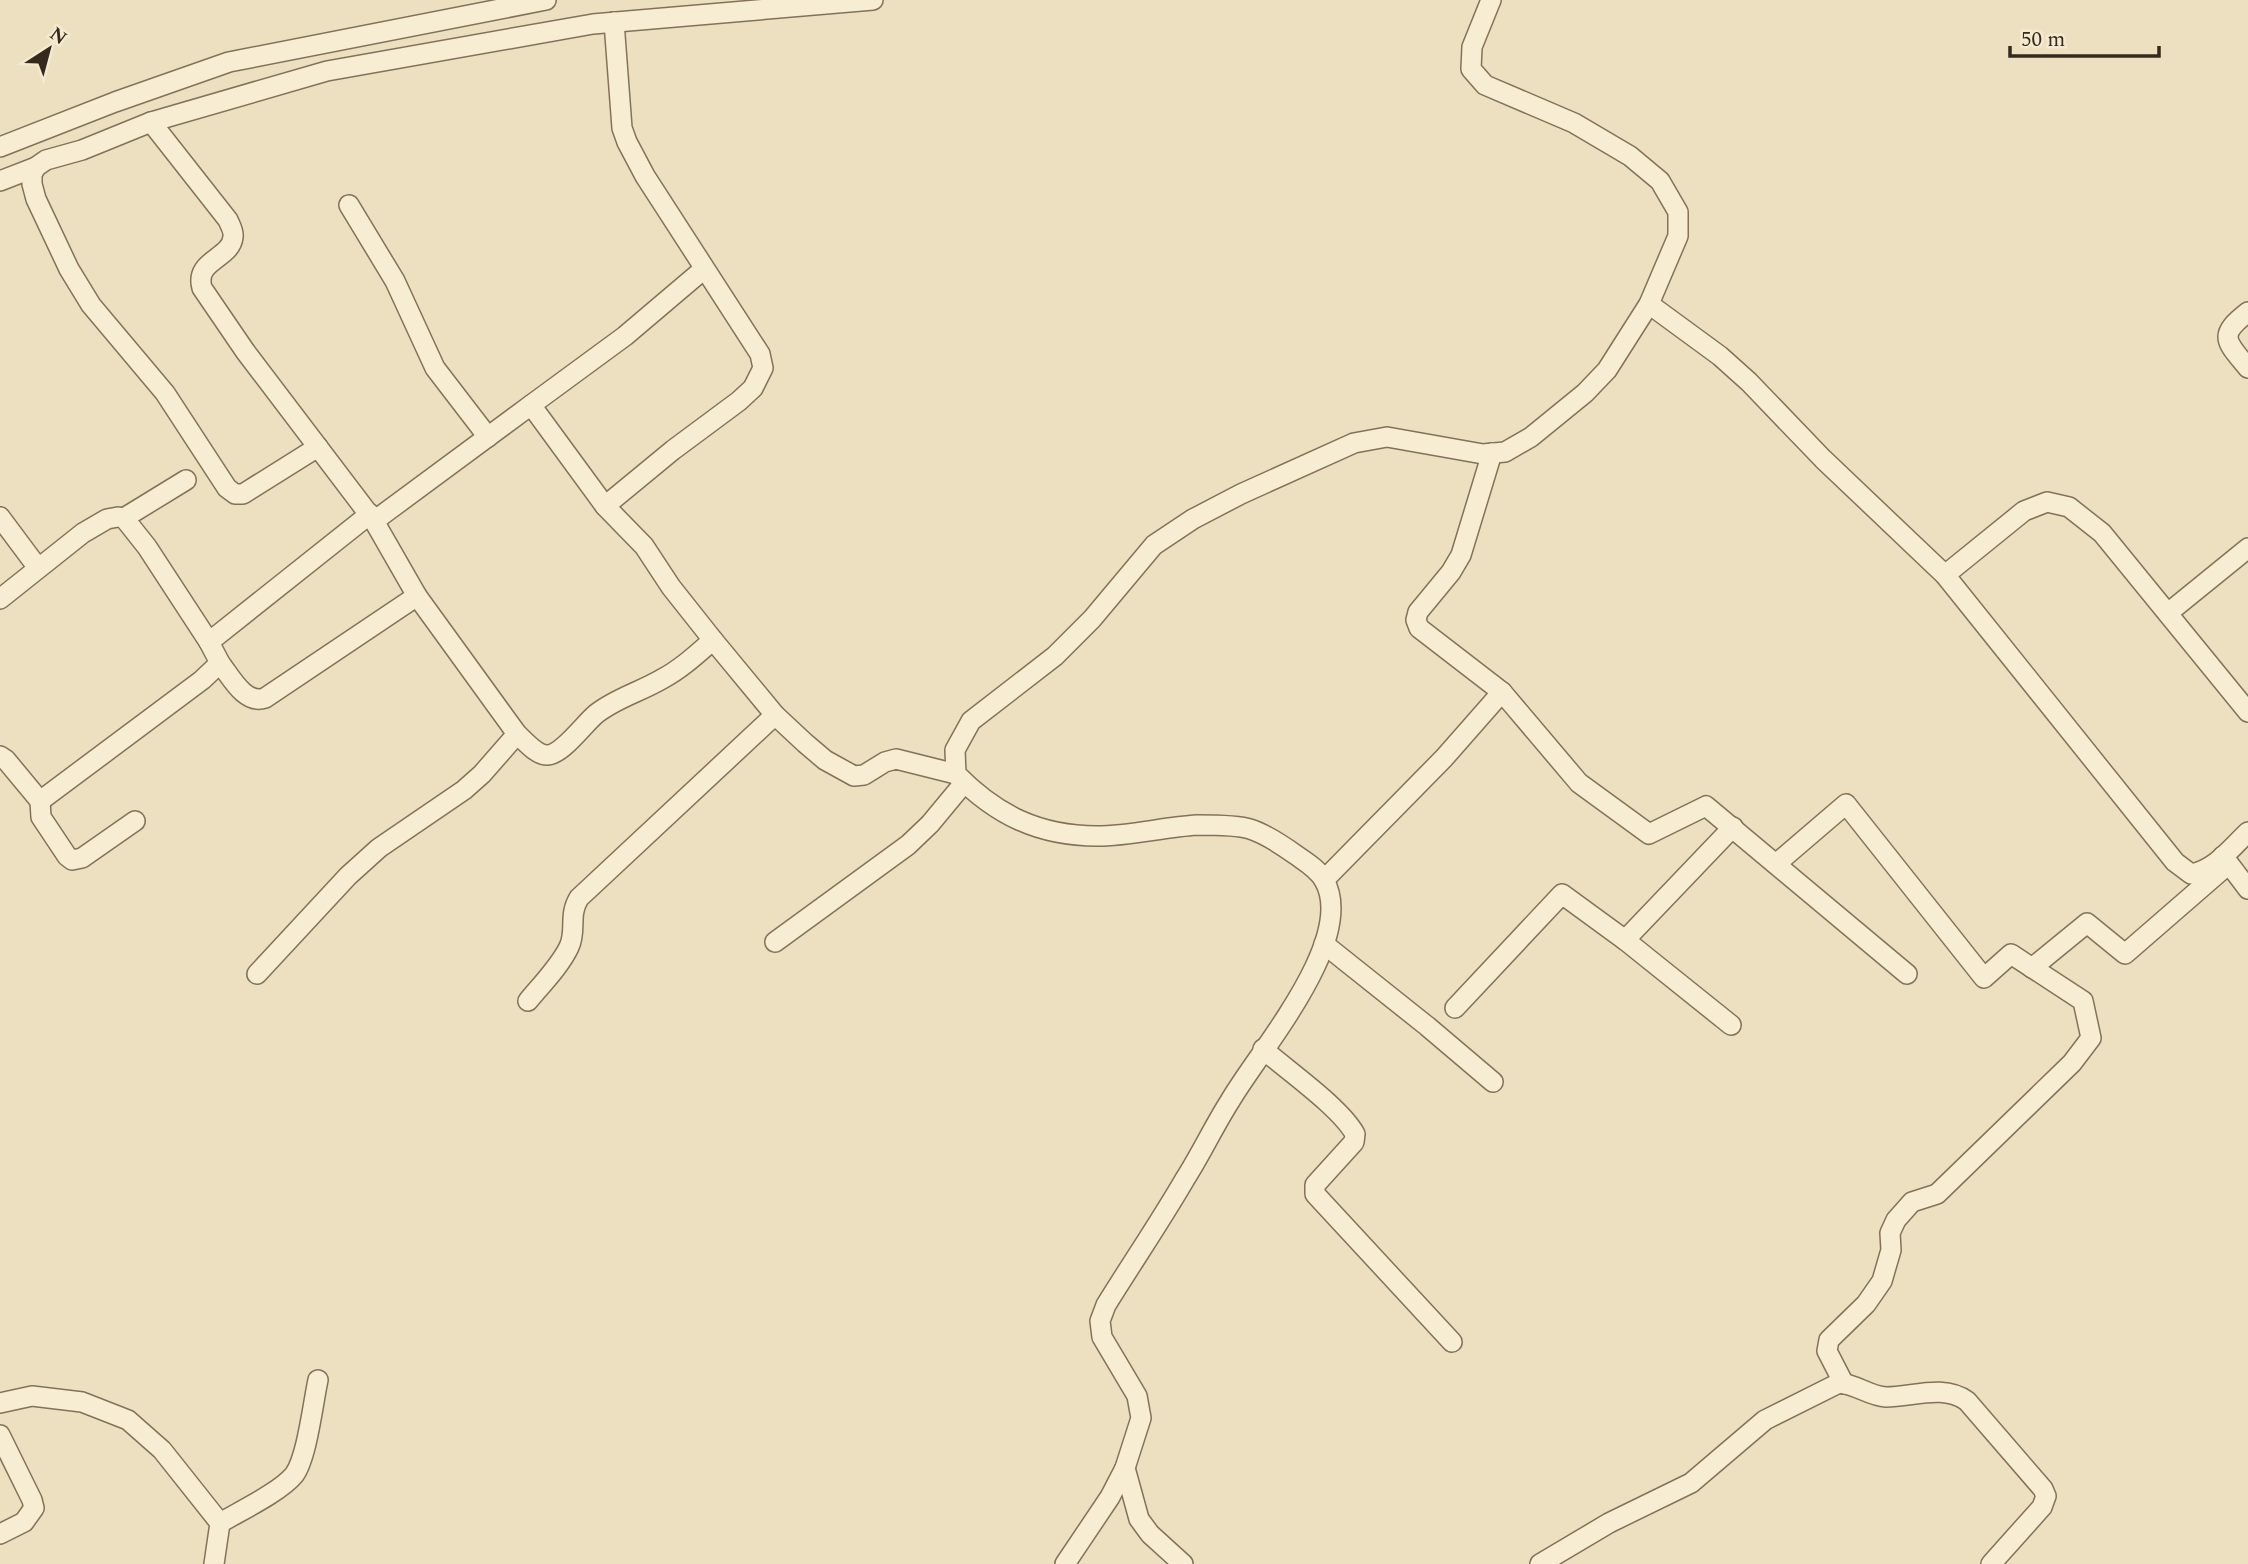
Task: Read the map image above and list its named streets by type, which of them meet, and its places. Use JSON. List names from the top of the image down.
{
  "scale_bar": "50 m",
  "north": "top right"
}
